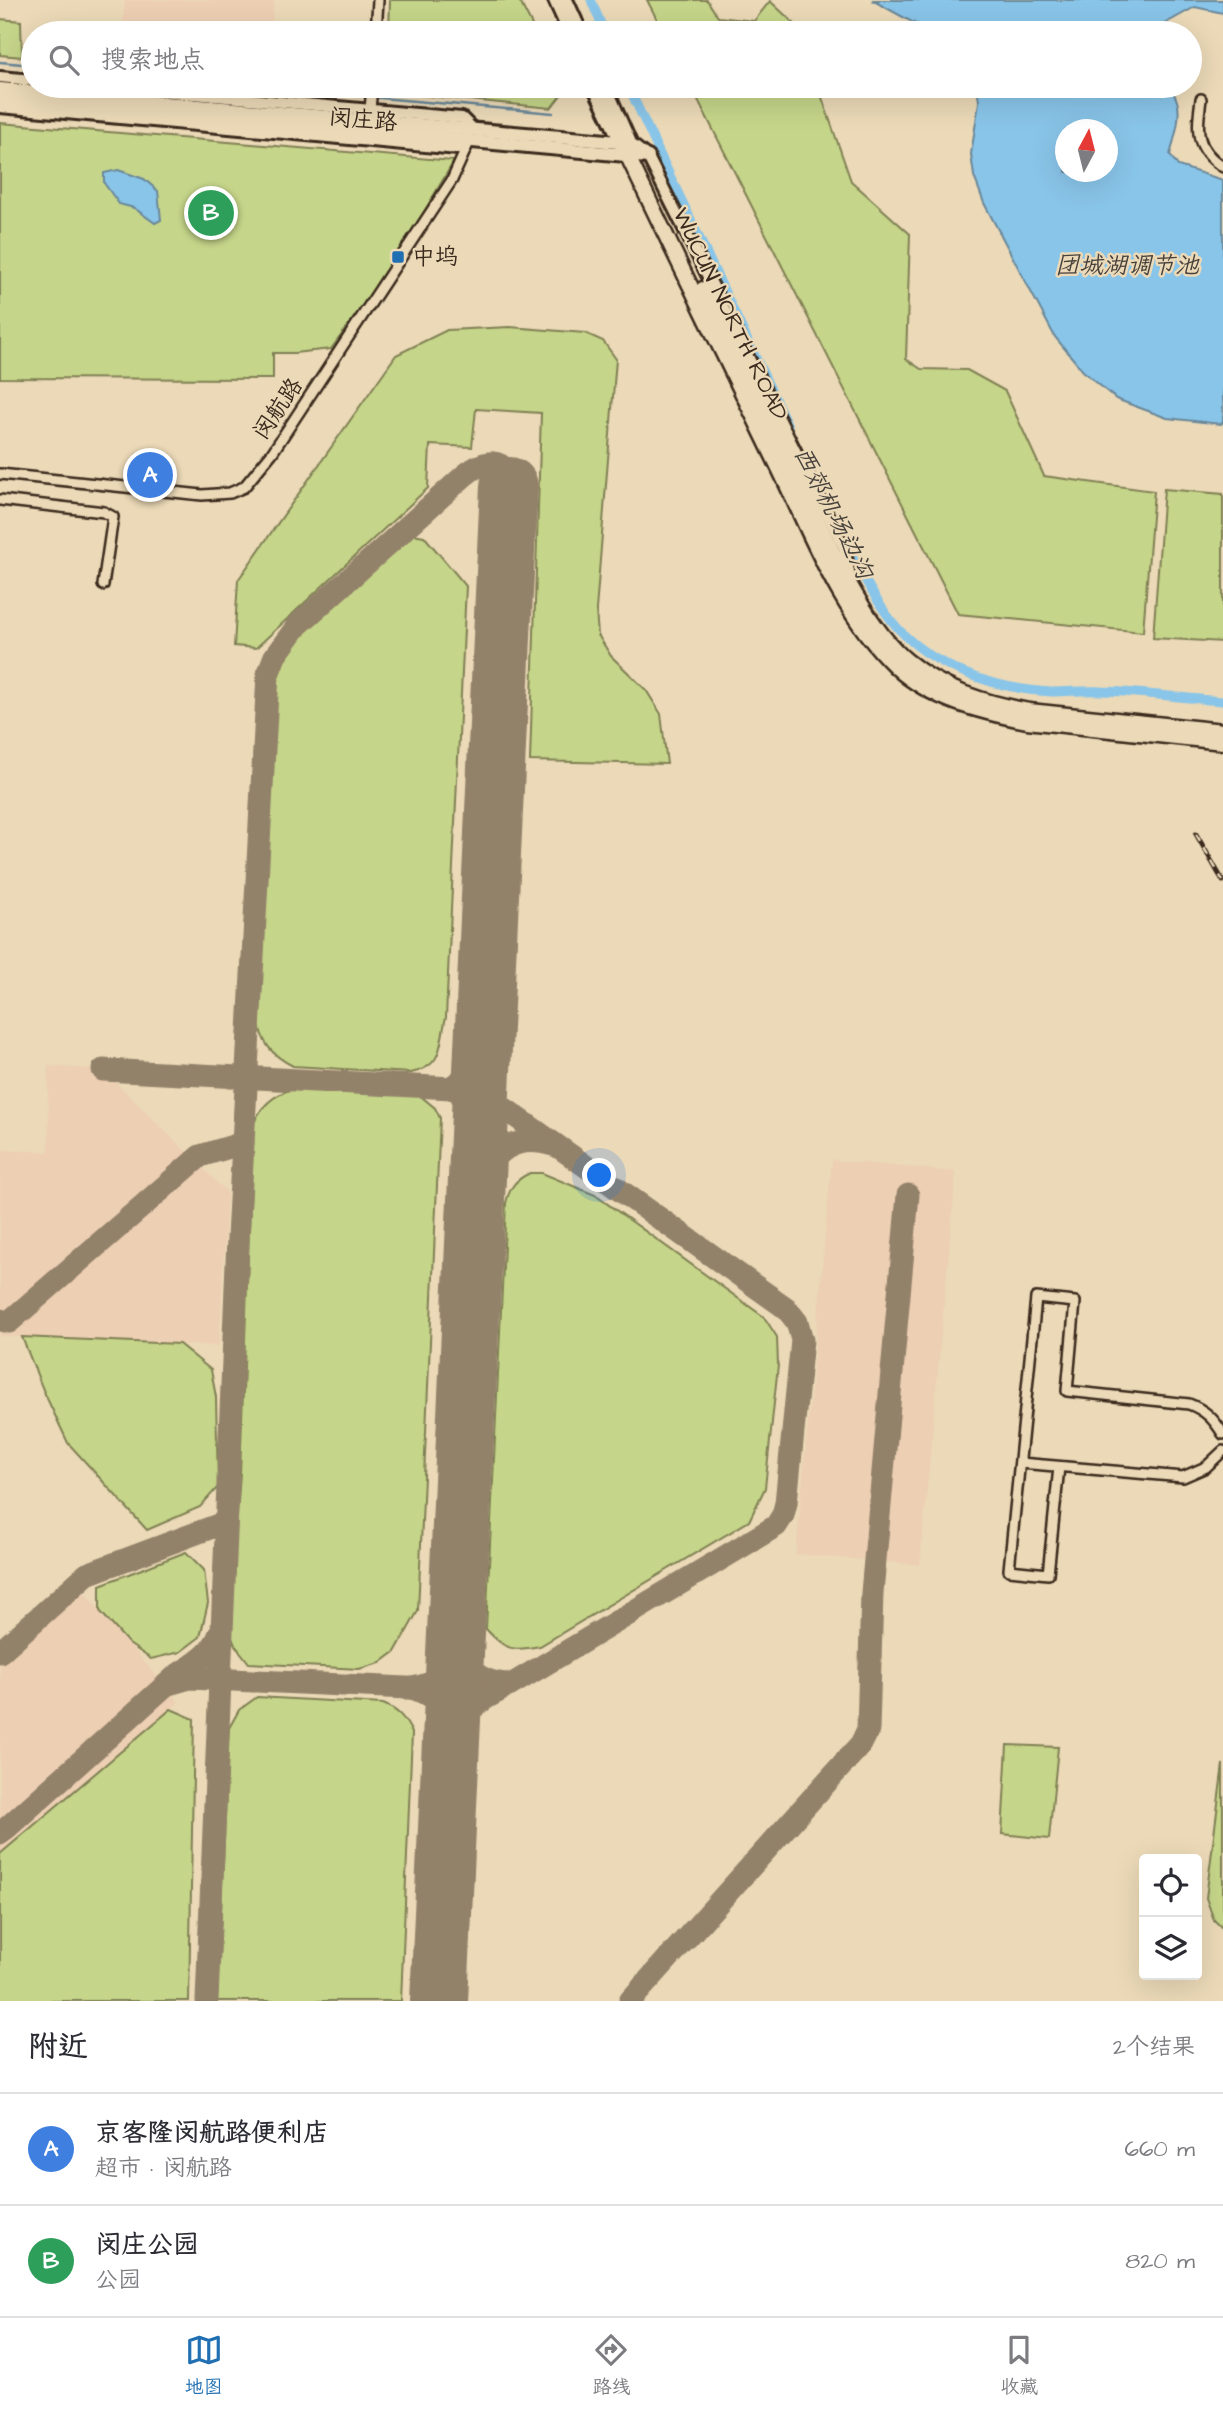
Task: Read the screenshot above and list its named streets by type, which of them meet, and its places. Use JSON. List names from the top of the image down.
{
  "streets": {
    "main road": ["闵庄路", "WUCUN NORTH ROAD"],
    "street": ["闵航路"]
  },
  "crossings": [
    ["闵庄路", "WUCUN NORTH ROAD"],
    ["闵庄路", "闵航路"]
  ],
  "water": ["团城湖调节池", "西郊机场边沟"],
  "places": {
    "transit": ["中坞"]
  },
  "north": "top",
  "page": {
    "search": "搜索地点",
    "pins": ["B", "A"],
    "heading": ["附近", "2个结果"],
    "list": [
      {
        "mark": "A",
        "name": "京客隆闵航路便利店",
        "note": "超市 · 闵航路",
        "value": "660 m"
      },
      {
        "mark": "B",
        "name": "闵庄公园",
        "note": "公园",
        "value": "820 m"
      }
    ],
    "nav": ["地图", "路线", "收藏"]
  }
}
